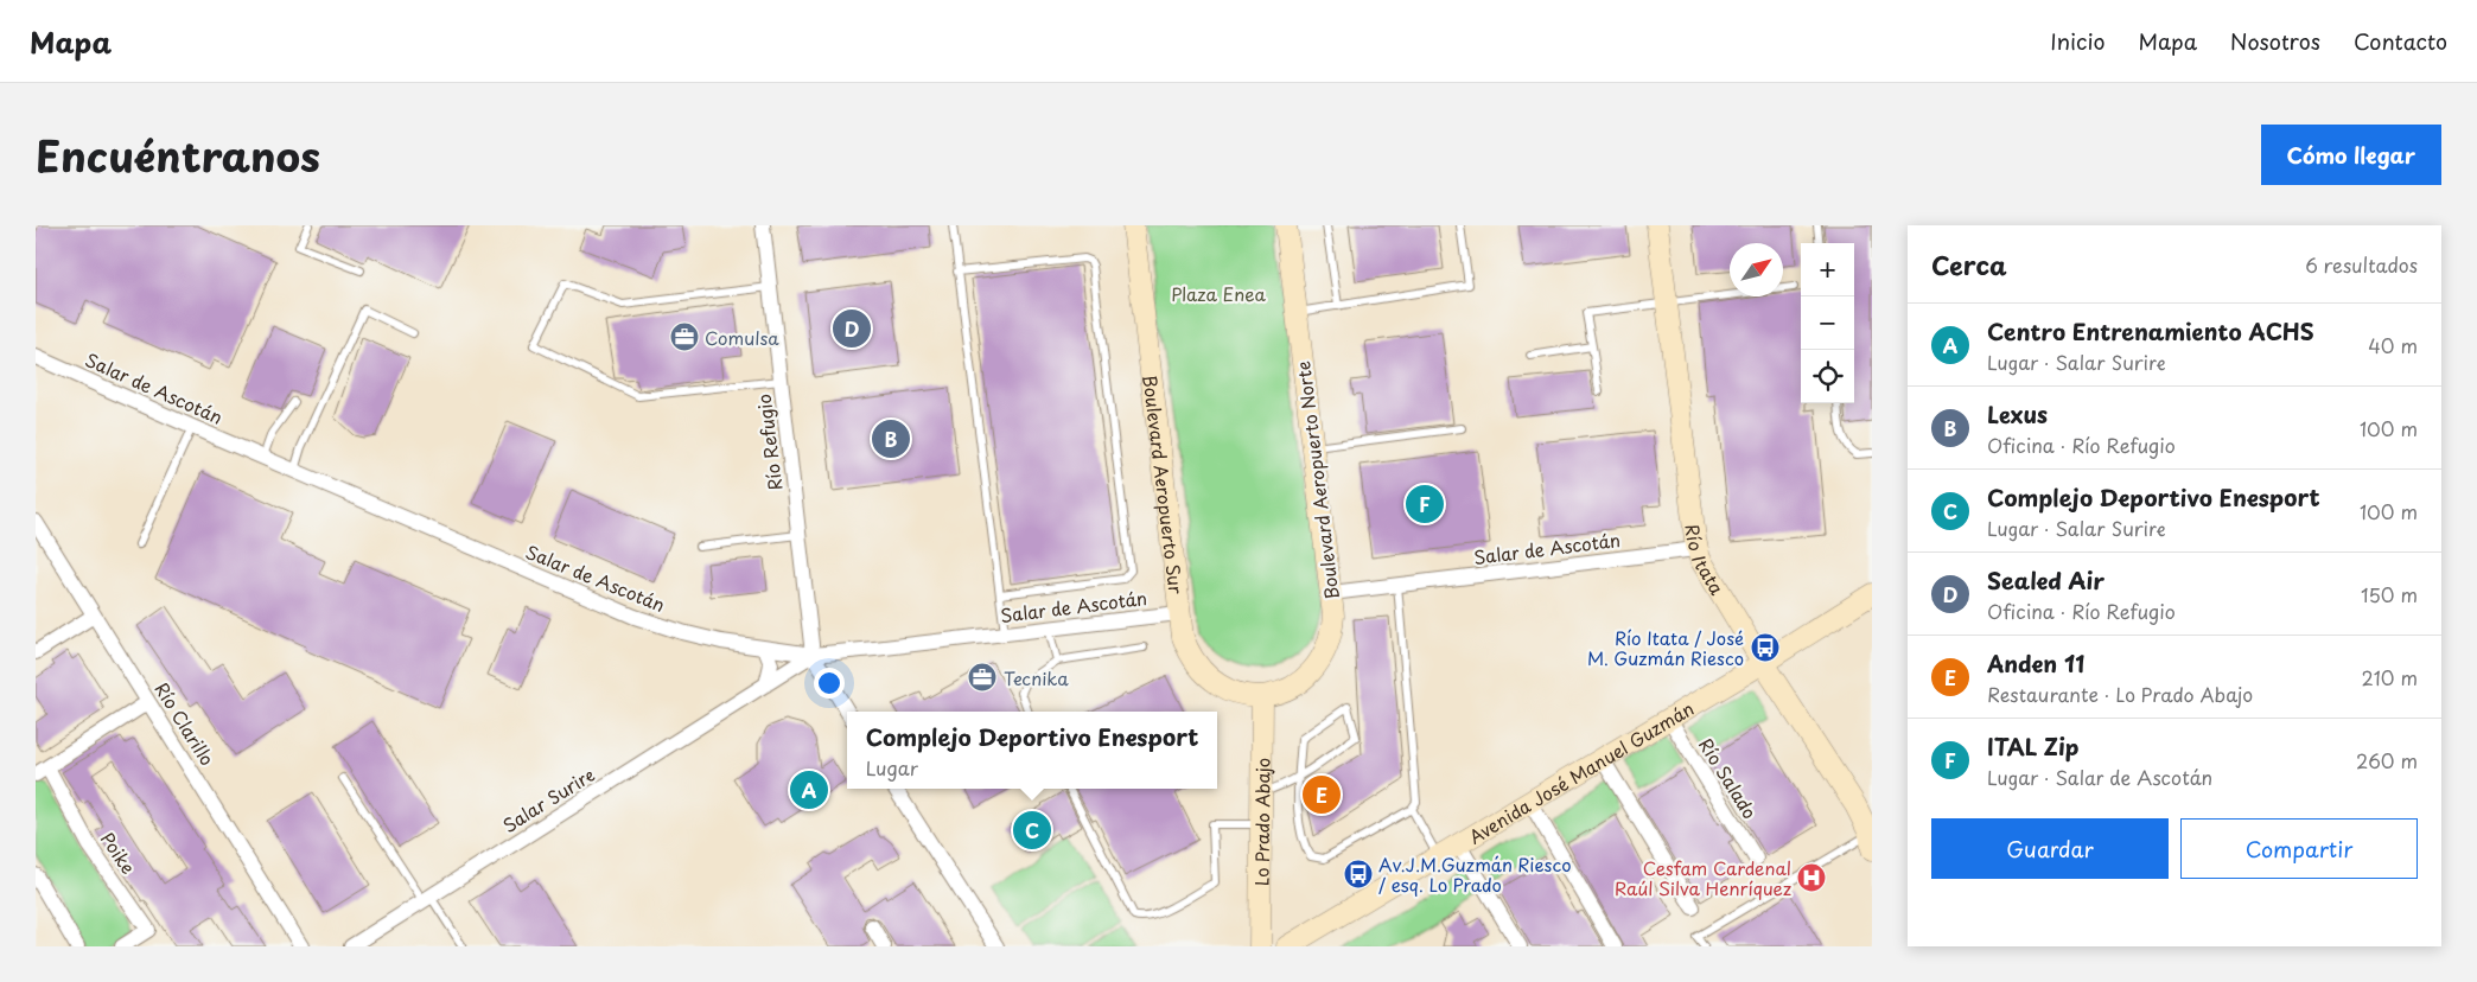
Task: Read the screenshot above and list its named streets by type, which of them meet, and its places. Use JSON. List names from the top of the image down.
{
  "streets": {
    "street": [
      "Salar de Ascotán",
      "Río Refugio",
      "Boulevard Aeropuerto Norte",
      "Boulevard Aeropuerto Sur",
      "Río Itata",
      "Río Clarillo",
      "Avenida José Manuel Guzmán",
      "Río Salado",
      "Salar Surire",
      "Lo Prado Abajo",
      "Poike"
    ]
  },
  "crossings": [
    ["Salar de Ascotán", "Río Refugio"],
    ["Salar de Ascotán", "Boulevard Aeropuerto Norte"],
    ["Salar de Ascotán", "Boulevard Aeropuerto Sur"],
    ["Salar de Ascotán", "Río Itata"],
    ["Salar de Ascotán", "Salar Surire"],
    ["Río Refugio", "Salar Surire"],
    ["Boulevard Aeropuerto Norte", "Boulevard Aeropuerto Sur"],
    ["Boulevard Aeropuerto Norte", "Lo Prado Abajo"],
    ["Boulevard Aeropuerto Sur", "Lo Prado Abajo"],
    ["Río Itata", "Avenida José Manuel Guzmán"],
    ["Río Clarillo", "Poike"],
    ["Avenida José Manuel Guzmán", "Río Salado"]
  ],
  "parks": ["Plaza Enea"],
  "places": {
    "office": ["Comulsa", "Tecnika"],
    "bus stop": ["Río Itata / José M. Guzmán Riesco", "Av.J.M.Guzmán Riesco / esq. Lo Prado"],
    "hospital": ["Cesfam Cardenal Raúl Silva Henríquez"]
  },
  "north": "top right",
  "page": {
    "header": "Mapa",
    "nav": [
      "Inicio",
      "Mapa",
      "Nosotros",
      "Contacto"
    ],
    "title": "Encuéntranos",
    "buttons": [
      "Cómo llegar",
      ["Guardar", "Compartir"]
    ],
    "heading": ["Cerca", "6 resultados"],
    "map_buttons": ["+", "−"],
    "list": [
      {
        "mark": "A",
        "name": "Centro Entrenamiento ACHS",
        "note": "Lugar · Salar Surire",
        "value": "40 m"
      },
      {
        "mark": "B",
        "name": "Lexus",
        "note": "Oficina · Río Refugio",
        "value": "100 m"
      },
      {
        "mark": "C",
        "name": "Complejo Deportivo Enesport",
        "note": "Lugar · Salar Surire",
        "value": "100 m"
      },
      {
        "mark": "D",
        "name": "Sealed Air",
        "note": "Oficina · Río Refugio",
        "value": "150 m"
      },
      {
        "mark": "E",
        "name": "Anden 11",
        "note": "Restaurante · Lo Prado Abajo",
        "value": "210 m"
      },
      {
        "mark": "F",
        "name": "ITAL Zip",
        "note": "Lugar · Salar de Ascotán",
        "value": "260 m"
      }
    ],
    "pins": [
      "D",
      "B",
      "F",
      "A",
      "E",
      "C"
    ],
    "popup": ["Complejo Deportivo Enesport", "Lugar"]
  }
}
